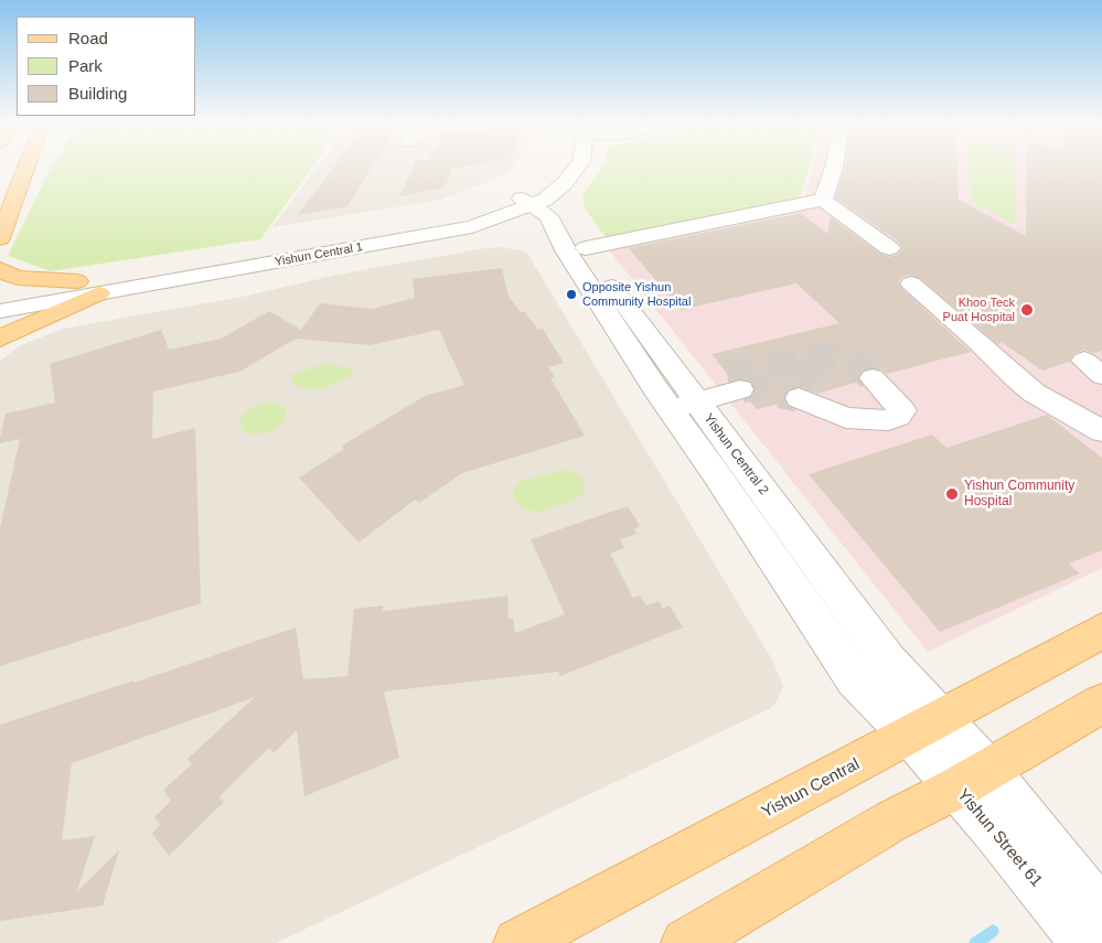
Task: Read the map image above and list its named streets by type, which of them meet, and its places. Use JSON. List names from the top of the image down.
{
  "streets": {
    "main road": ["Yishun Central"],
    "street": ["Yishun Central 1", "Yishun Central 2", "Yishun Street 61"]
  },
  "crossings": [
    ["Yishun Central 1", "Yishun Central 2"],
    ["Yishun Central 2", "Yishun Central"],
    ["Yishun Central 2", "Yishun Street 61"],
    ["Yishun Central", "Yishun Street 61"]
  ],
  "places": ["Opposite Yishun Community Hospital", "Khoo Teck Puat Hospital", "Yishun Community Hospital"],
  "legend": ["Road", "Park", "Building"]
}
